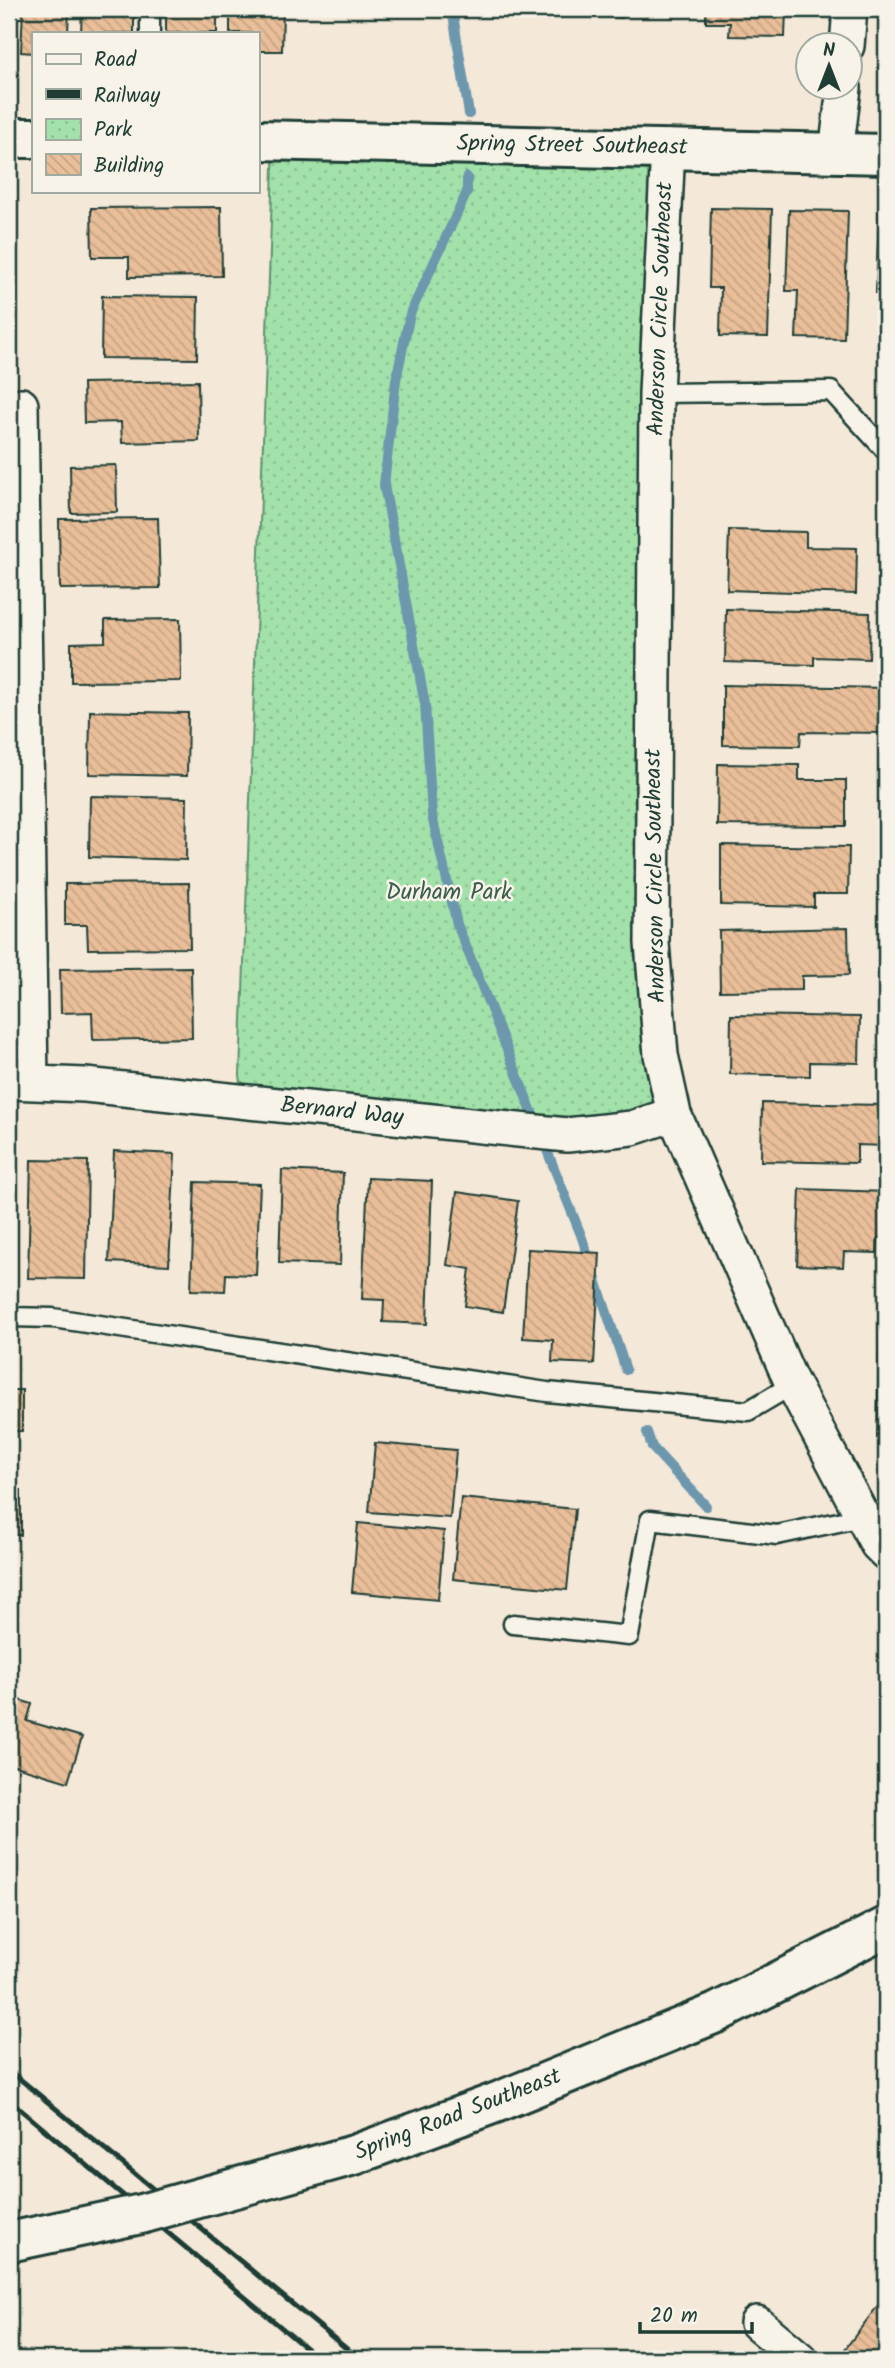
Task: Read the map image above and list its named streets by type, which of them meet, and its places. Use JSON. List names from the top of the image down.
{
  "streets": {
    "main road": ["Spring Street Southeast", "Spring Road Southeast"],
    "street": ["Anderson Circle Southeast", "Bernard Way"]
  },
  "crossings": [
    ["Spring Street Southeast", "Anderson Circle Southeast"],
    ["Anderson Circle Southeast", "Bernard Way"]
  ],
  "parks": ["Durham Park"],
  "legend": [
    "Road",
    "Railway",
    "Park",
    "Building"
  ],
  "scale_bar": "20 m",
  "north": "top"
}
